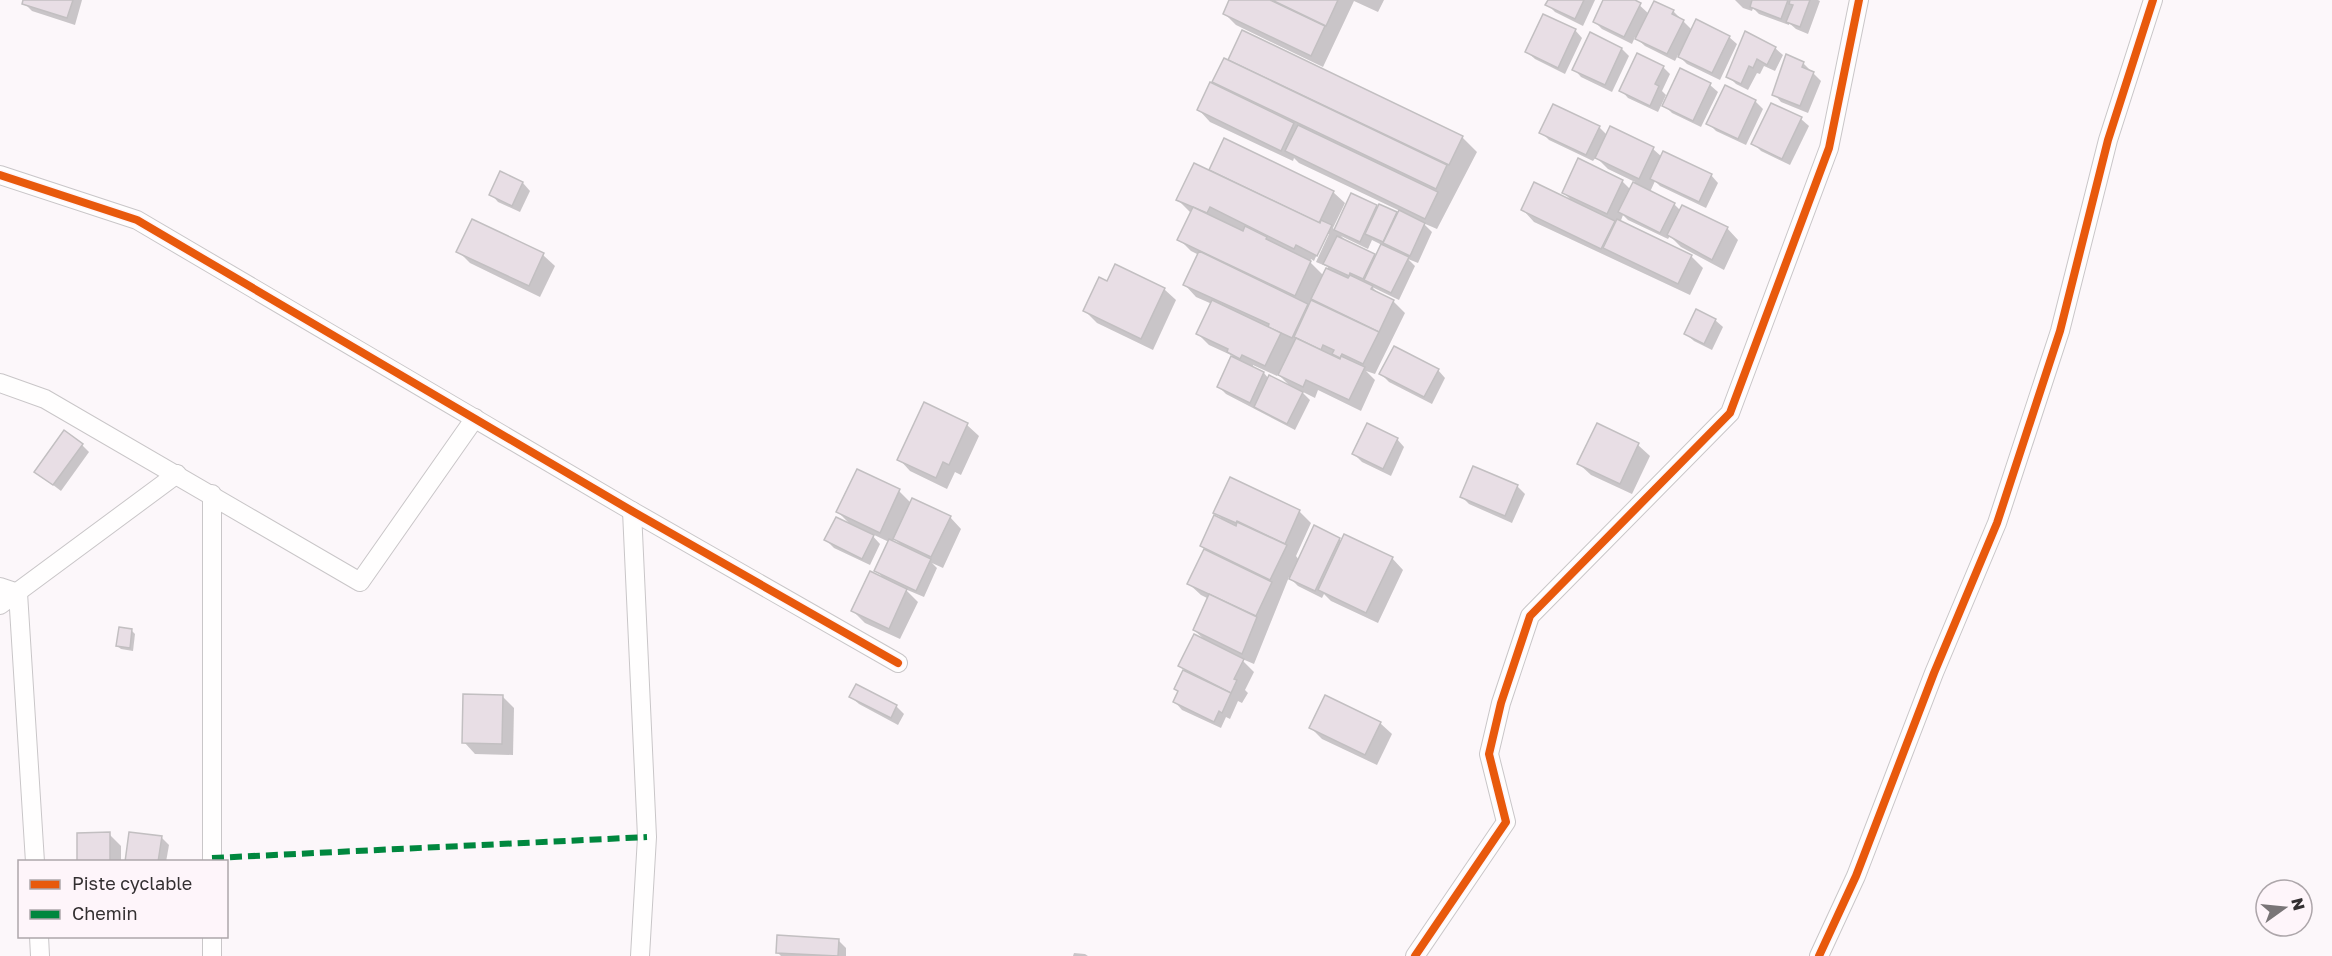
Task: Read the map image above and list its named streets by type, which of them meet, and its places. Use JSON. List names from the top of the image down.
{
  "legend": ["Piste cyclable", "Chemin"],
  "north": "right"
}
